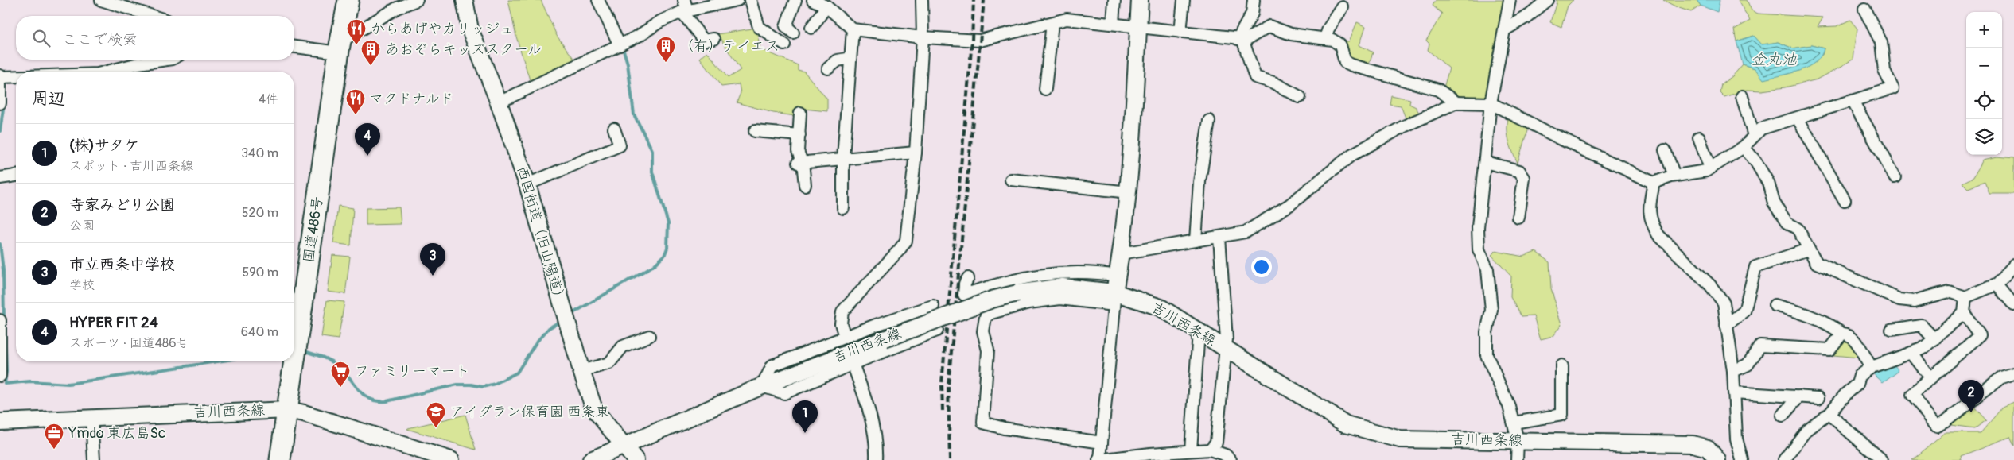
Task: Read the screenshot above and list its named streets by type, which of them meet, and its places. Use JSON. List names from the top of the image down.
{
  "streets": {
    "highway": ["国道486号"],
    "main road": ["西国街道（旧山陽道）", "吉川西条線"]
  },
  "crossings": [
    ["国道486号", "吉川西条線"],
    ["西国街道（旧山陽道）", "吉川西条線"]
  ],
  "water": ["金丸池"],
  "places": {
    "restaurant": ["からあげやカリッジュ", "マクドナルド"],
    "building": ["（有）テイエス", "あおぞらキッズスクール"],
    "supermarket": ["ファミリーマート"],
    "school or university": ["アイグラン保育園 西条東"],
    "office": ["Ymdo 東広島Sc"]
  },
  "page": {
    "map_buttons": ["+", "−"],
    "search": "ここで検索",
    "heading": ["周辺", "4件"],
    "pins": [
      "4",
      "3",
      "2",
      "1"
    ],
    "list": [
      {
        "mark": "1",
        "name": "(株)サタケ",
        "note": "スポット · 吉川西条線",
        "value": "340 m"
      },
      {
        "mark": "2",
        "name": "寺家みどり公園",
        "note": "公園",
        "value": "520 m"
      },
      {
        "mark": "3",
        "name": "市立西条中学校",
        "note": "学校",
        "value": "590 m"
      },
      {
        "mark": "4",
        "name": "HYPER FIT 24",
        "note": "スポーツ · 国道486号",
        "value": "640 m"
      }
    ]
  }
}
